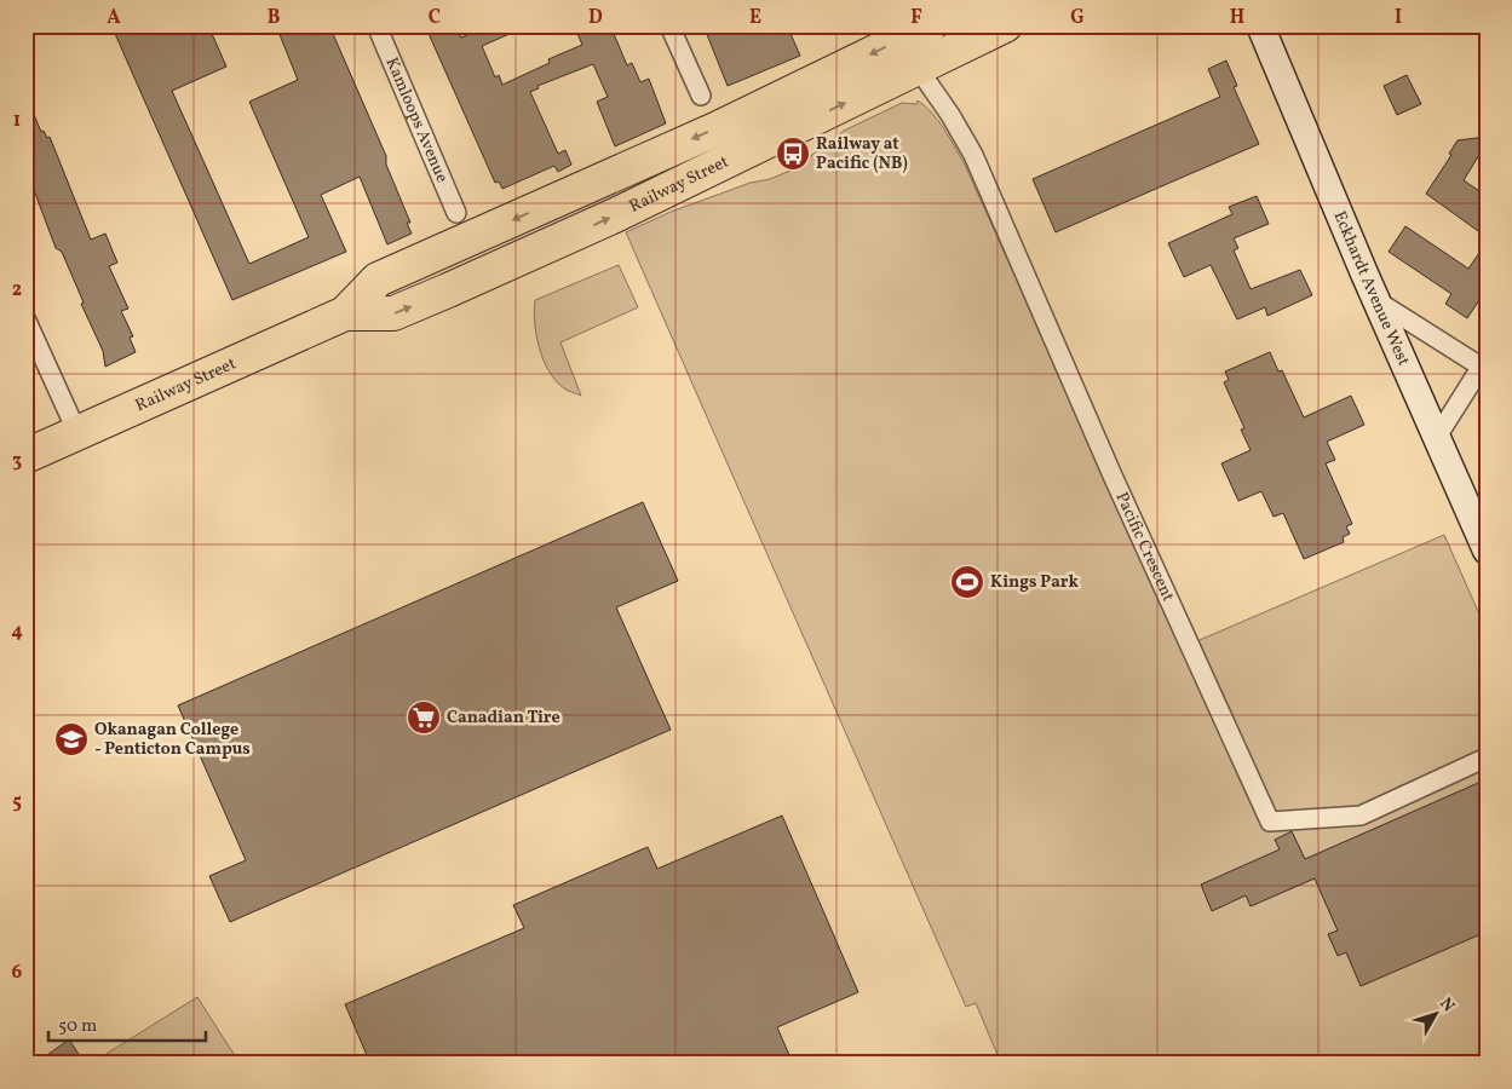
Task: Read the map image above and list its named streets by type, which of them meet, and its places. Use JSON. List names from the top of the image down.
{
  "streets": {
    "highway": ["Railway Street"],
    "main road": ["Eckhardt Avenue West"],
    "street": ["Kamloops Avenue", "Pacific Crescent"]
  },
  "crossings": [
    ["Railway Street", "Pacific Crescent"]
  ],
  "places": {
    "bus stop": ["Railway at Pacific (NB)"],
    "sports": ["Kings Park"],
    "supermarket": ["Canadian Tire"],
    "school or university": ["Okanagan College - Penticton Campus"]
  },
  "scale_bar": "50 m",
  "north": "top right",
  "grid": {
    "columns": [
      "A",
      "B",
      "C",
      "D",
      "E",
      "F",
      "G",
      "H",
      "I"
    ],
    "rows": [
      "1",
      "2",
      "3",
      "4",
      "5",
      "6"
    ]
  }
}
